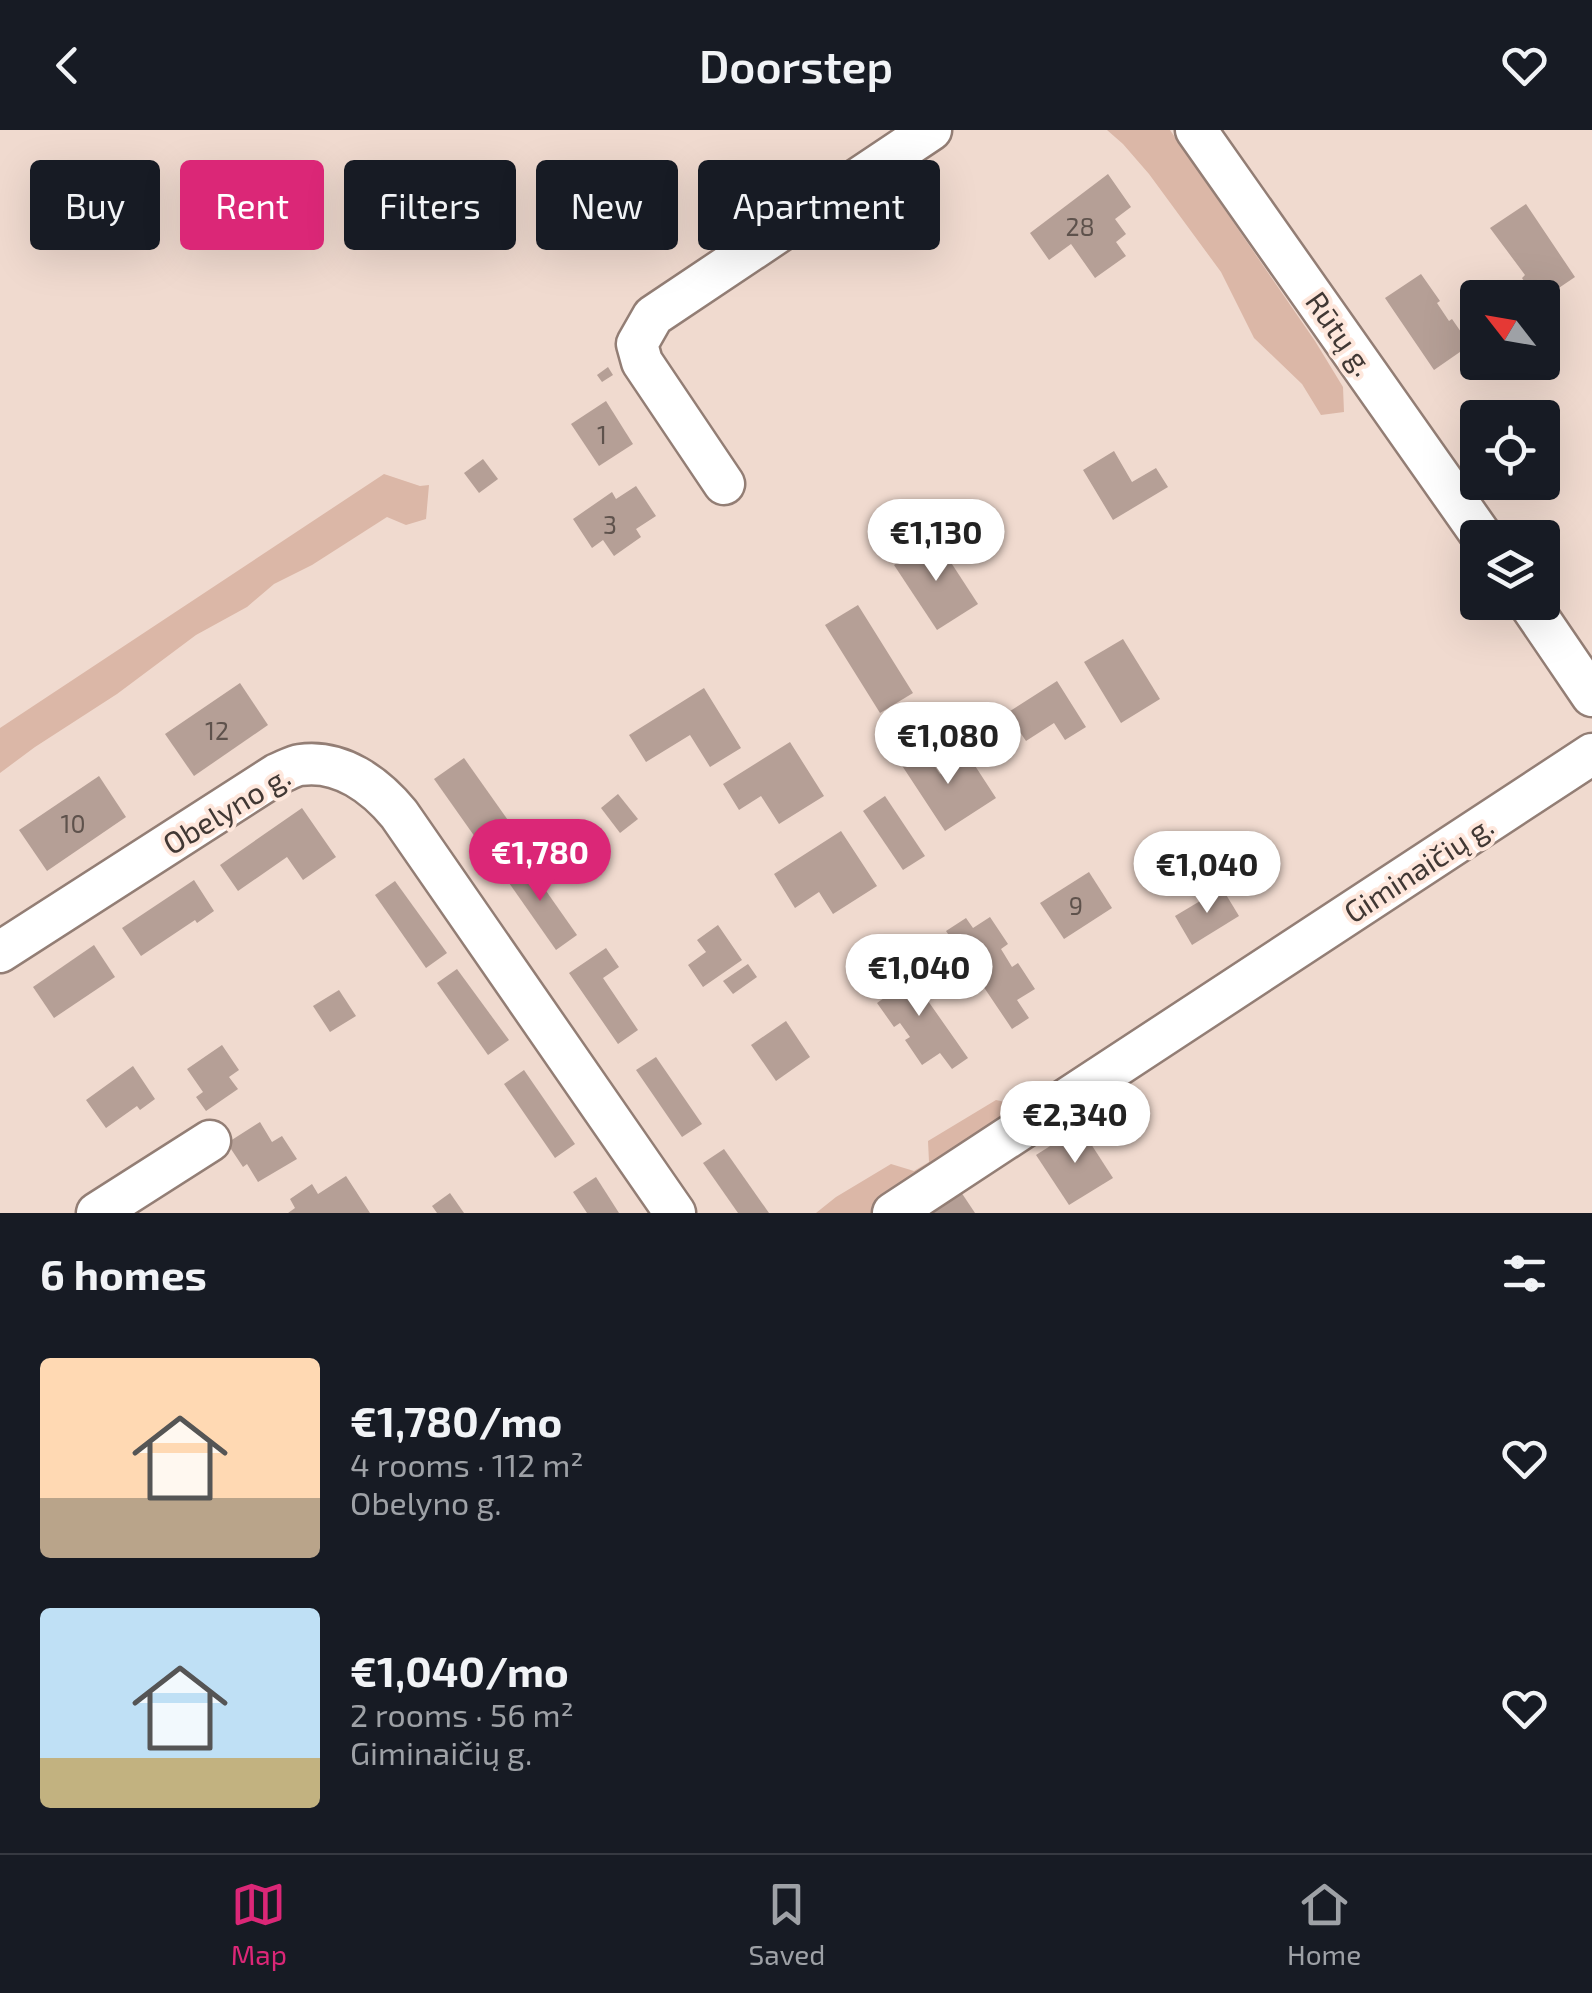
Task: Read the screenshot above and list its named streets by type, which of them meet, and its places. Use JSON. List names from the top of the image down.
{
  "streets": {
    "street": ["Rūtų g.", "Obelyno g.", "Giminaičių g."]
  },
  "house_numbers": [
    "28",
    "1",
    "3",
    "12",
    "10",
    "9"
  ],
  "north": "top left",
  "page": {
    "header": "Doorstep",
    "chip": [
      "Buy",
      "Rent",
      "Filters",
      "New",
      "Apartment"
    ],
    "price": [
      "€1,130",
      "€1,080",
      "€1,780",
      "€1,040",
      "€1,040",
      "€2,340"
    ],
    "heading": "6 homes",
    "list": [
      {
        "name": "€1,780/mo",
        "note": "4 rooms · 112 m² · Obelyno g."
      },
      {
        "name": "€1,040/mo",
        "note": "2 rooms · 56 m² · Giminaičių g."
      }
    ],
    "tabs": ["Map", "Saved", "Home"]
  }
}
